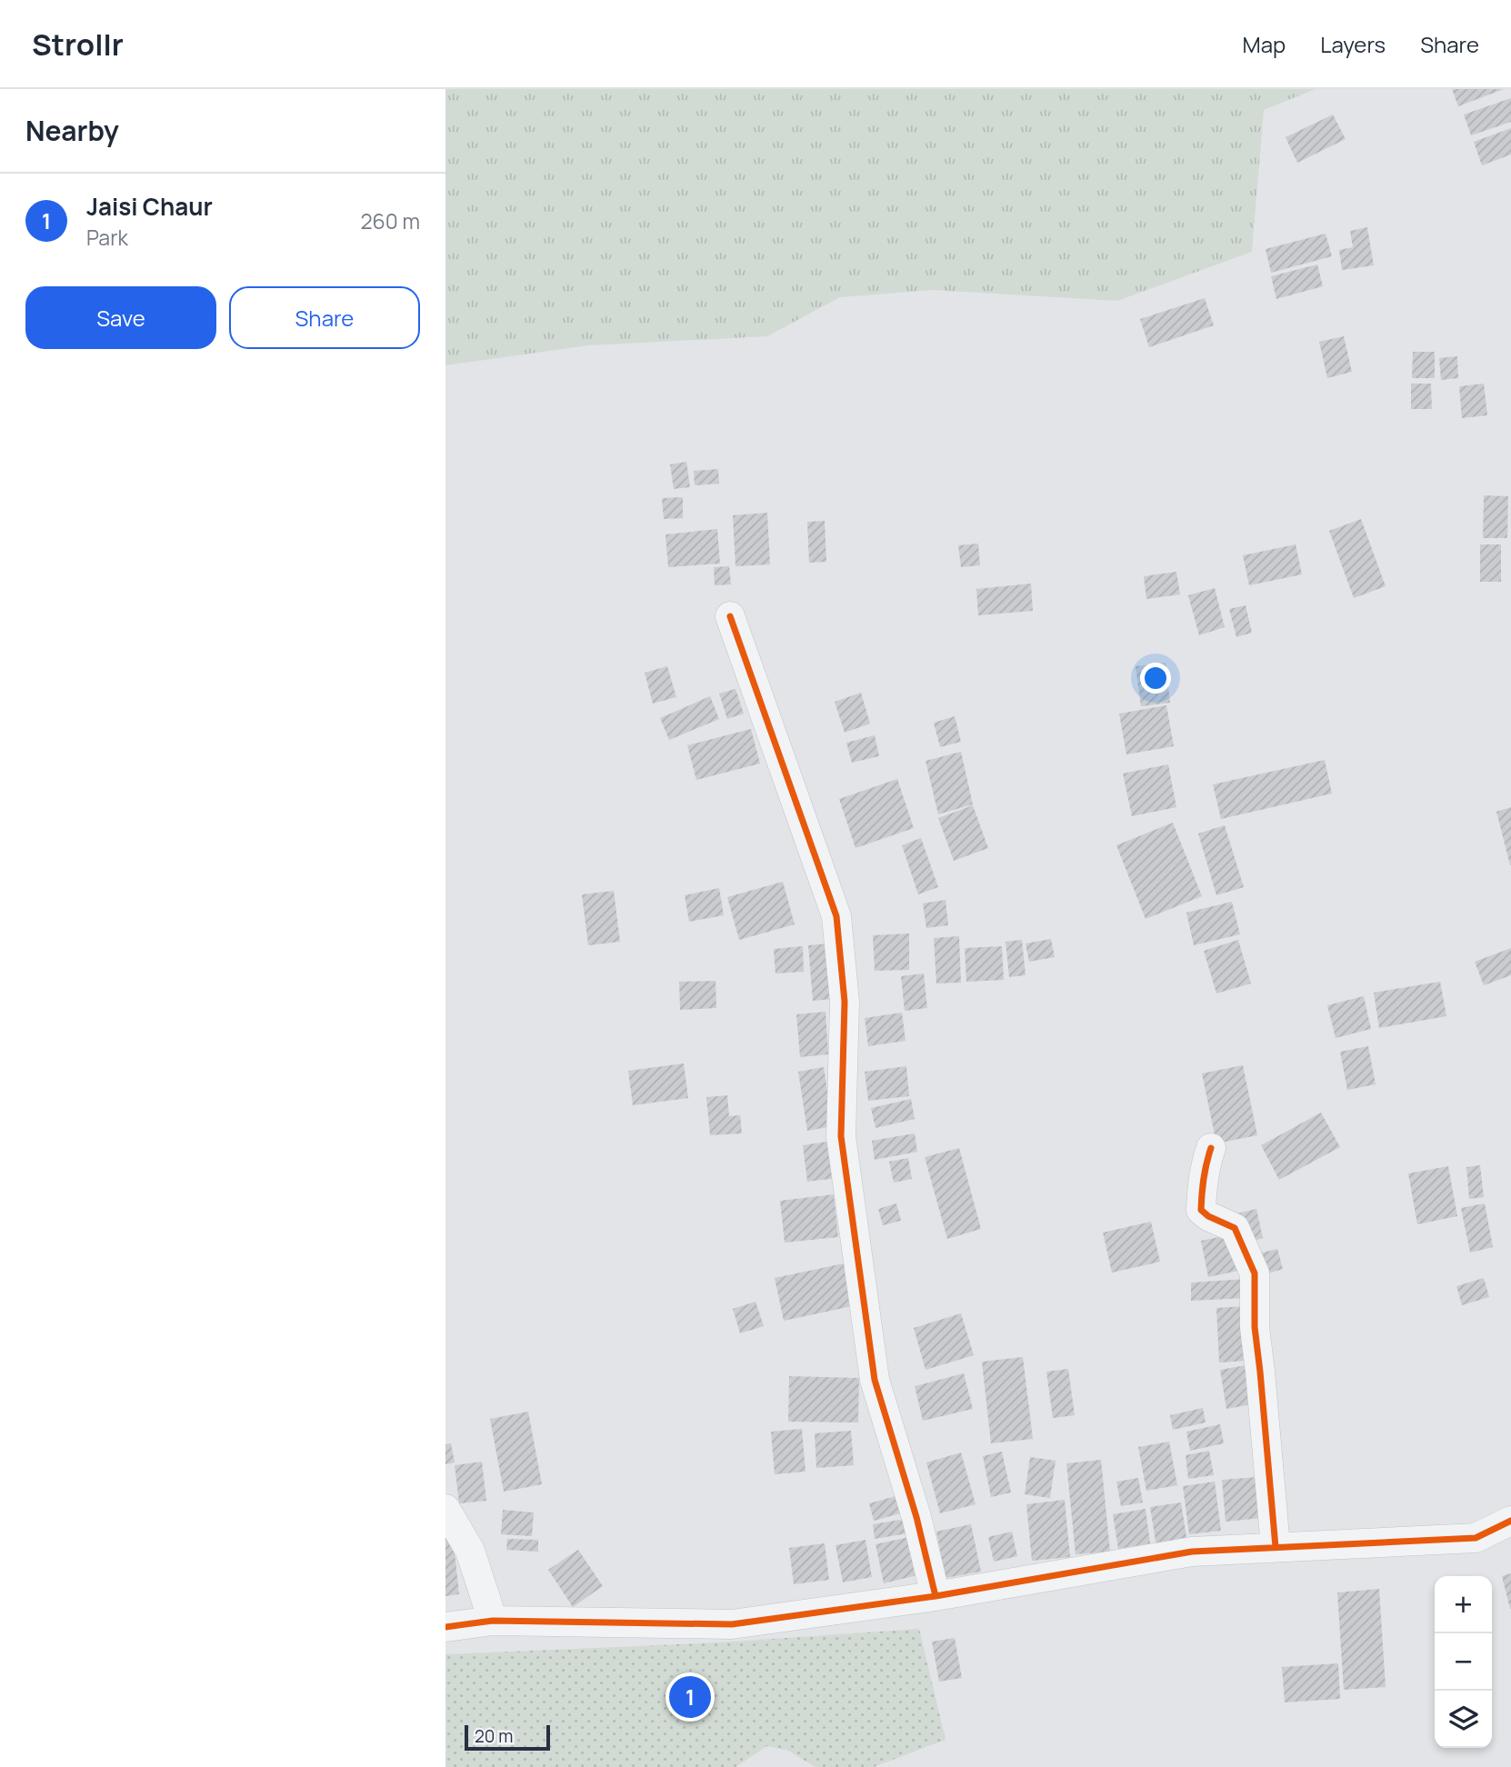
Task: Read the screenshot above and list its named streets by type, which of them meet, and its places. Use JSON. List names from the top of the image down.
{
  "scale_bar": "20 m",
  "page": {
    "header": "Strollr",
    "nav": ["Map", "Layers", "Share"],
    "heading": "Nearby",
    "list": [
      {
        "mark": "1",
        "name": "Jaisi Chaur",
        "note": "Park",
        "value": "260 m"
      }
    ],
    "buttons": ["Save", "Share"],
    "map_buttons": ["+", "−"],
    "pins": "1",
    "scale": "20 m"
  }
}
